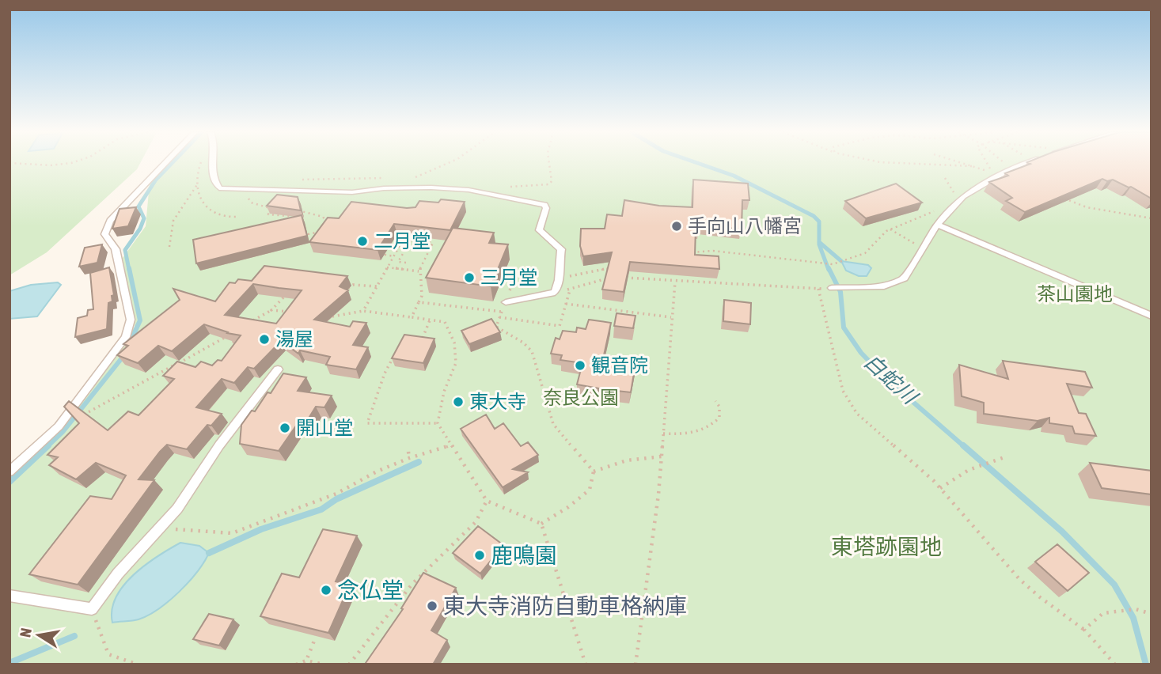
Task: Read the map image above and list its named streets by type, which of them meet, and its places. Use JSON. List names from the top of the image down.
{
  "water": ["白蛇川"],
  "parks": ["茶山園地", "奈良公園", "東塔跡園地"],
  "places": [
    "手向山八幡宮",
    "二月堂",
    "三月堂",
    "湯屋",
    "観音院",
    "東大寺",
    "開山堂",
    "鹿鳴園",
    "念仏堂",
    "東大寺消防自動車格納庫"
  ],
  "north": "left"
}
